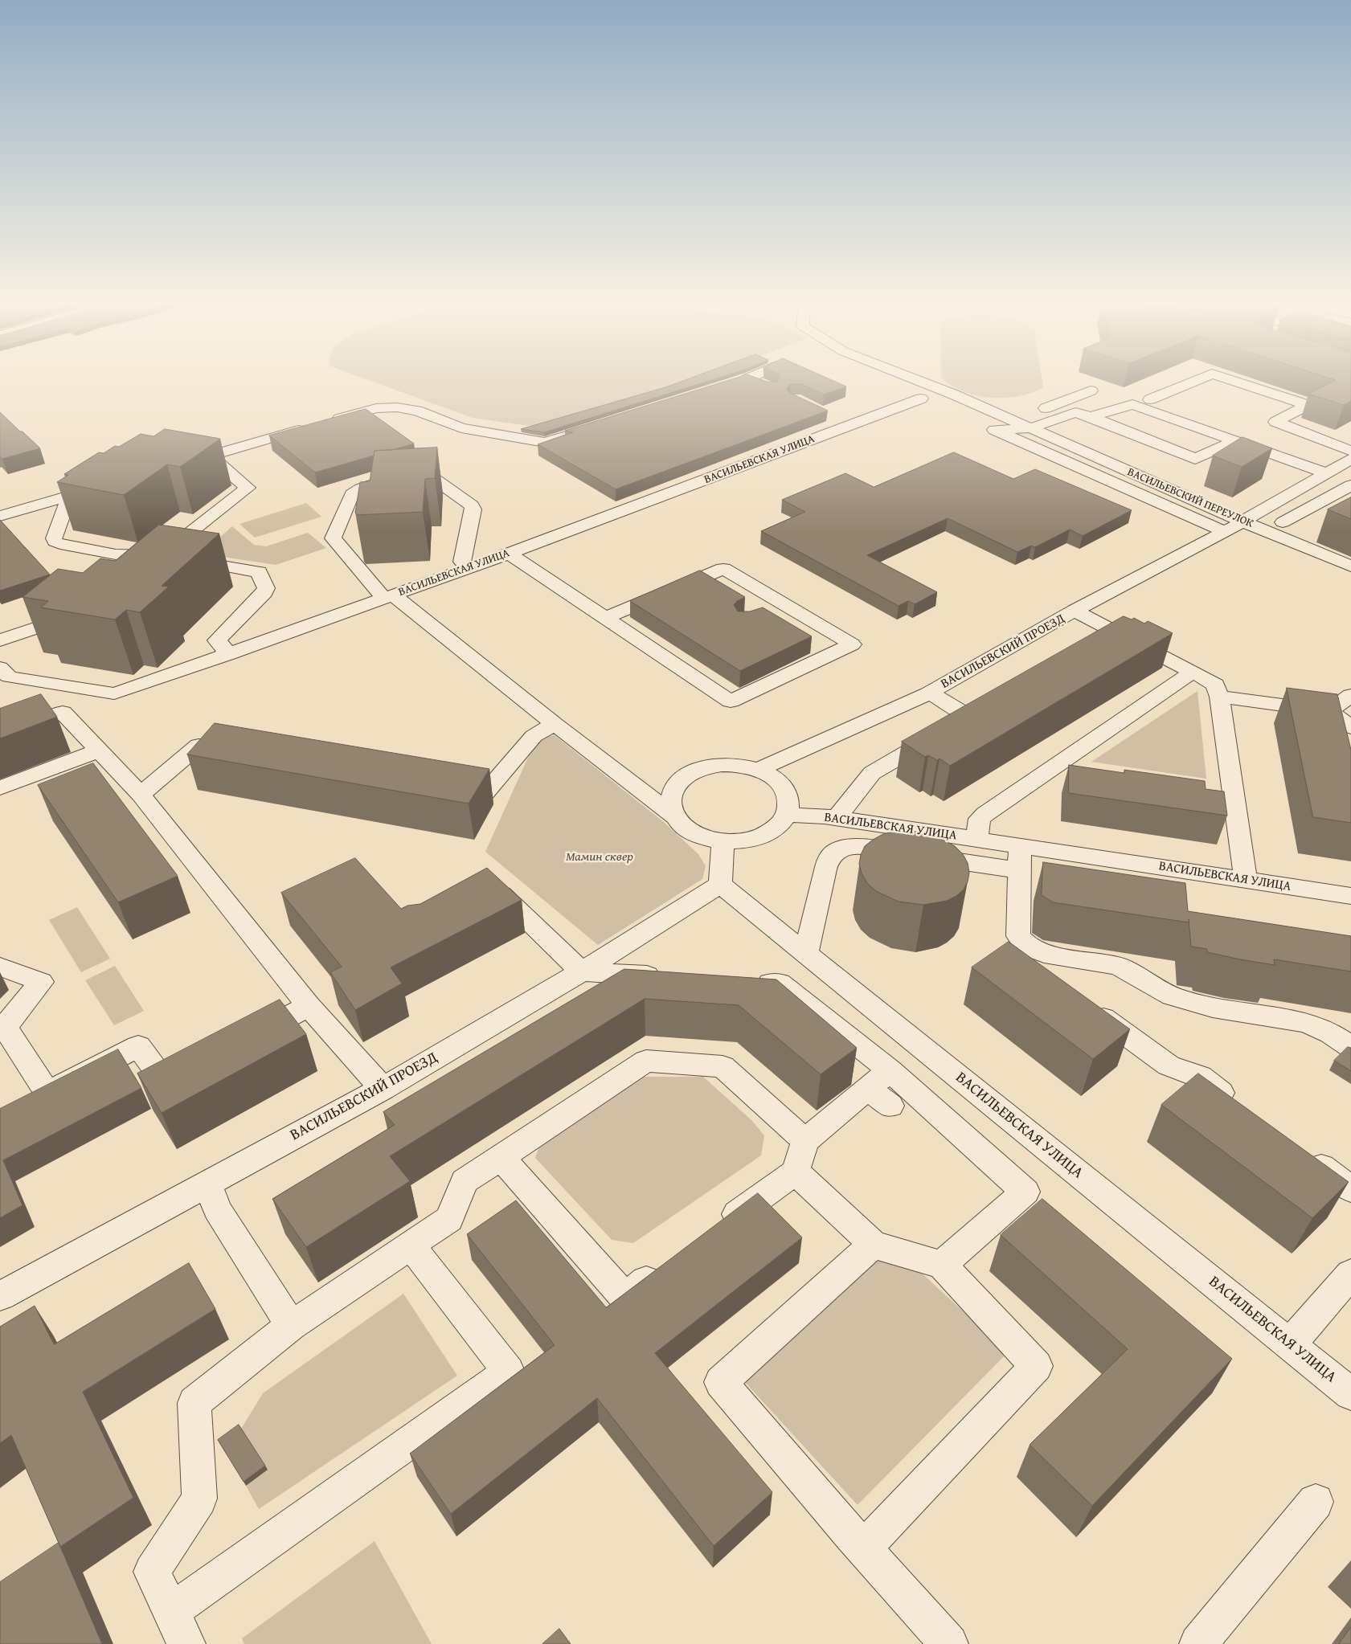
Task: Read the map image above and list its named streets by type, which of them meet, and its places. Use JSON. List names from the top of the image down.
{
  "streets": {
    "street": ["ВАСИЛЬЕВСКАЯ УЛИЦА", "ВАСИЛЬЕВСКИЙ ПЕРЕУЛОК", "ВАСИЛЬЕВСКИЙ ПРОЕЗД"]
  },
  "crossings": [
    ["ВАСИЛЬЕВСКАЯ УЛИЦА", "ВАСИЛЬЕВСКИЙ ПРОЕЗД"],
    ["ВАСИЛЬЕВСКИЙ ПЕРЕУЛОК", "ВАСИЛЬЕВСКИЙ ПРОЕЗД"]
  ],
  "parks": ["Мамин сквер"]
}
